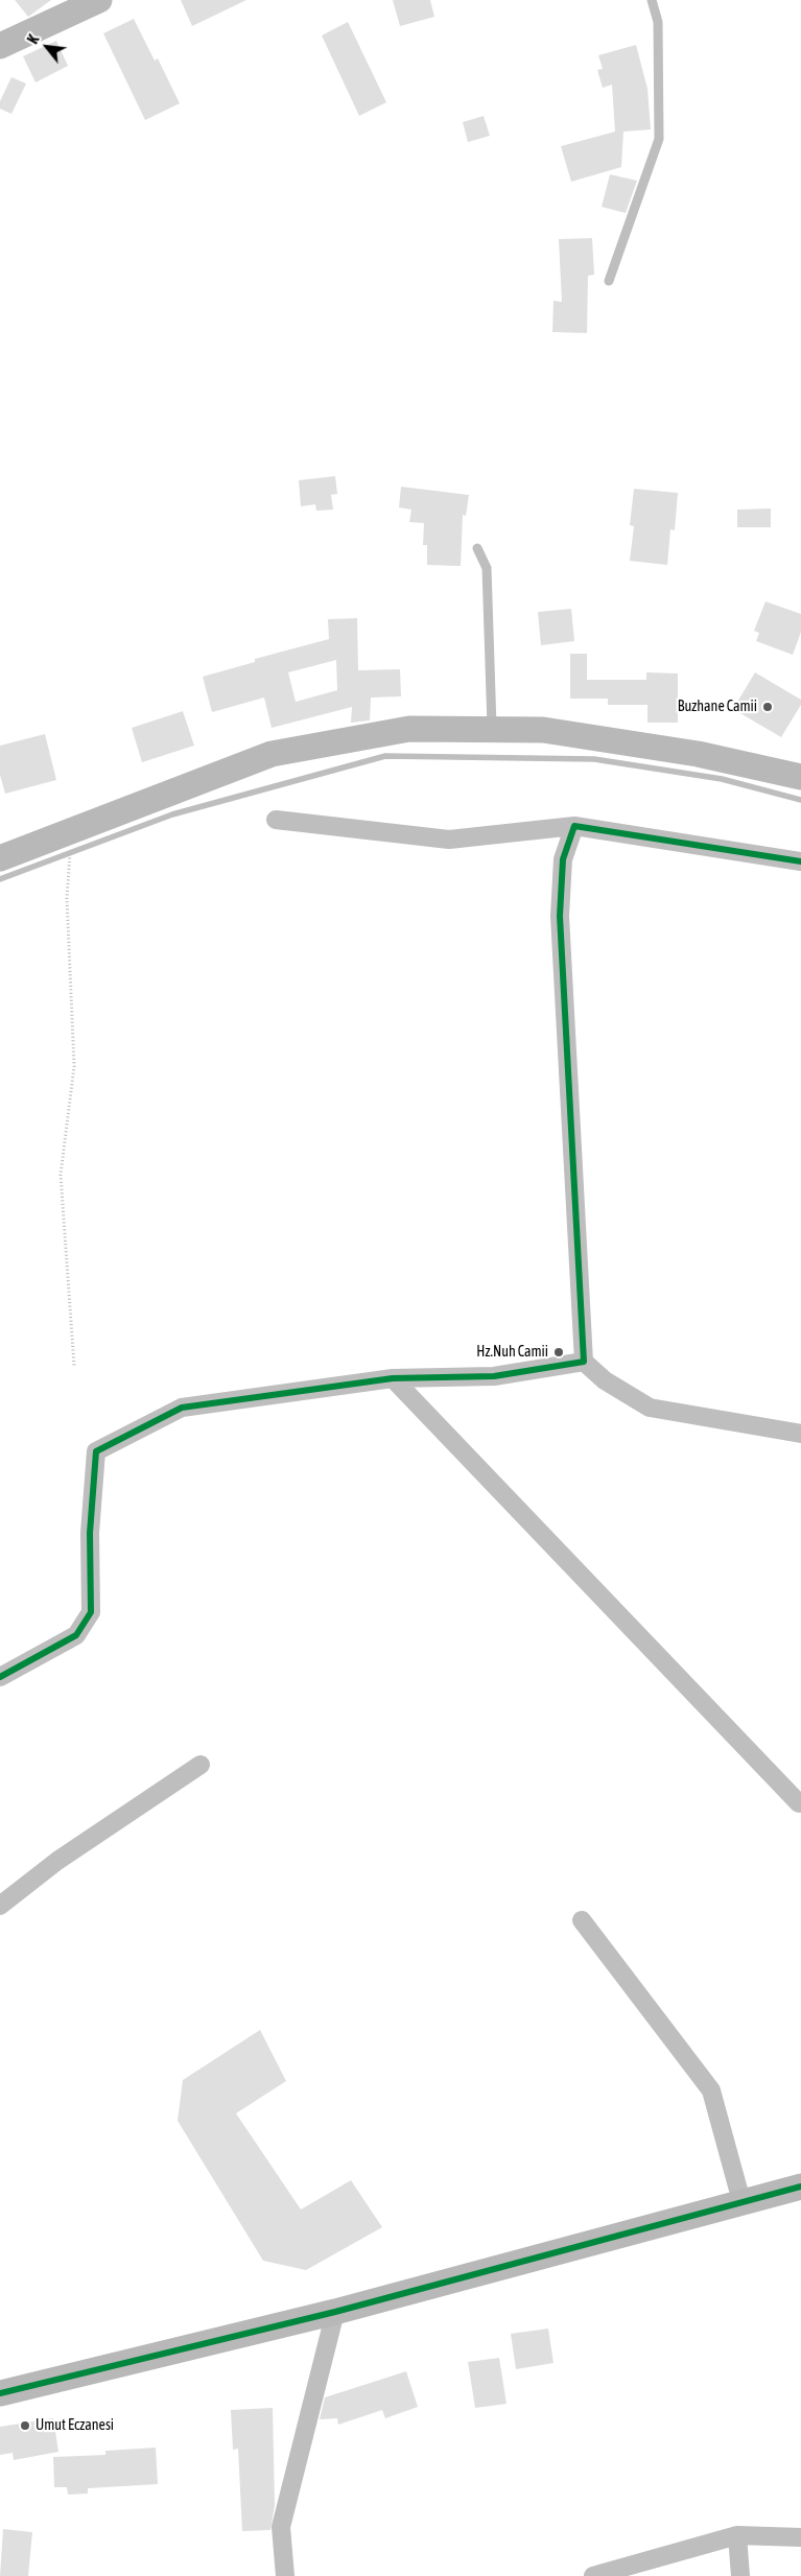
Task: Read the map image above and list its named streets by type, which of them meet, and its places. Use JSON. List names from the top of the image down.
{
  "places": ["Buzhane Camii", "Hz.Nuh Camii", "Umut Eczanesi"],
  "north": "top left"
}
